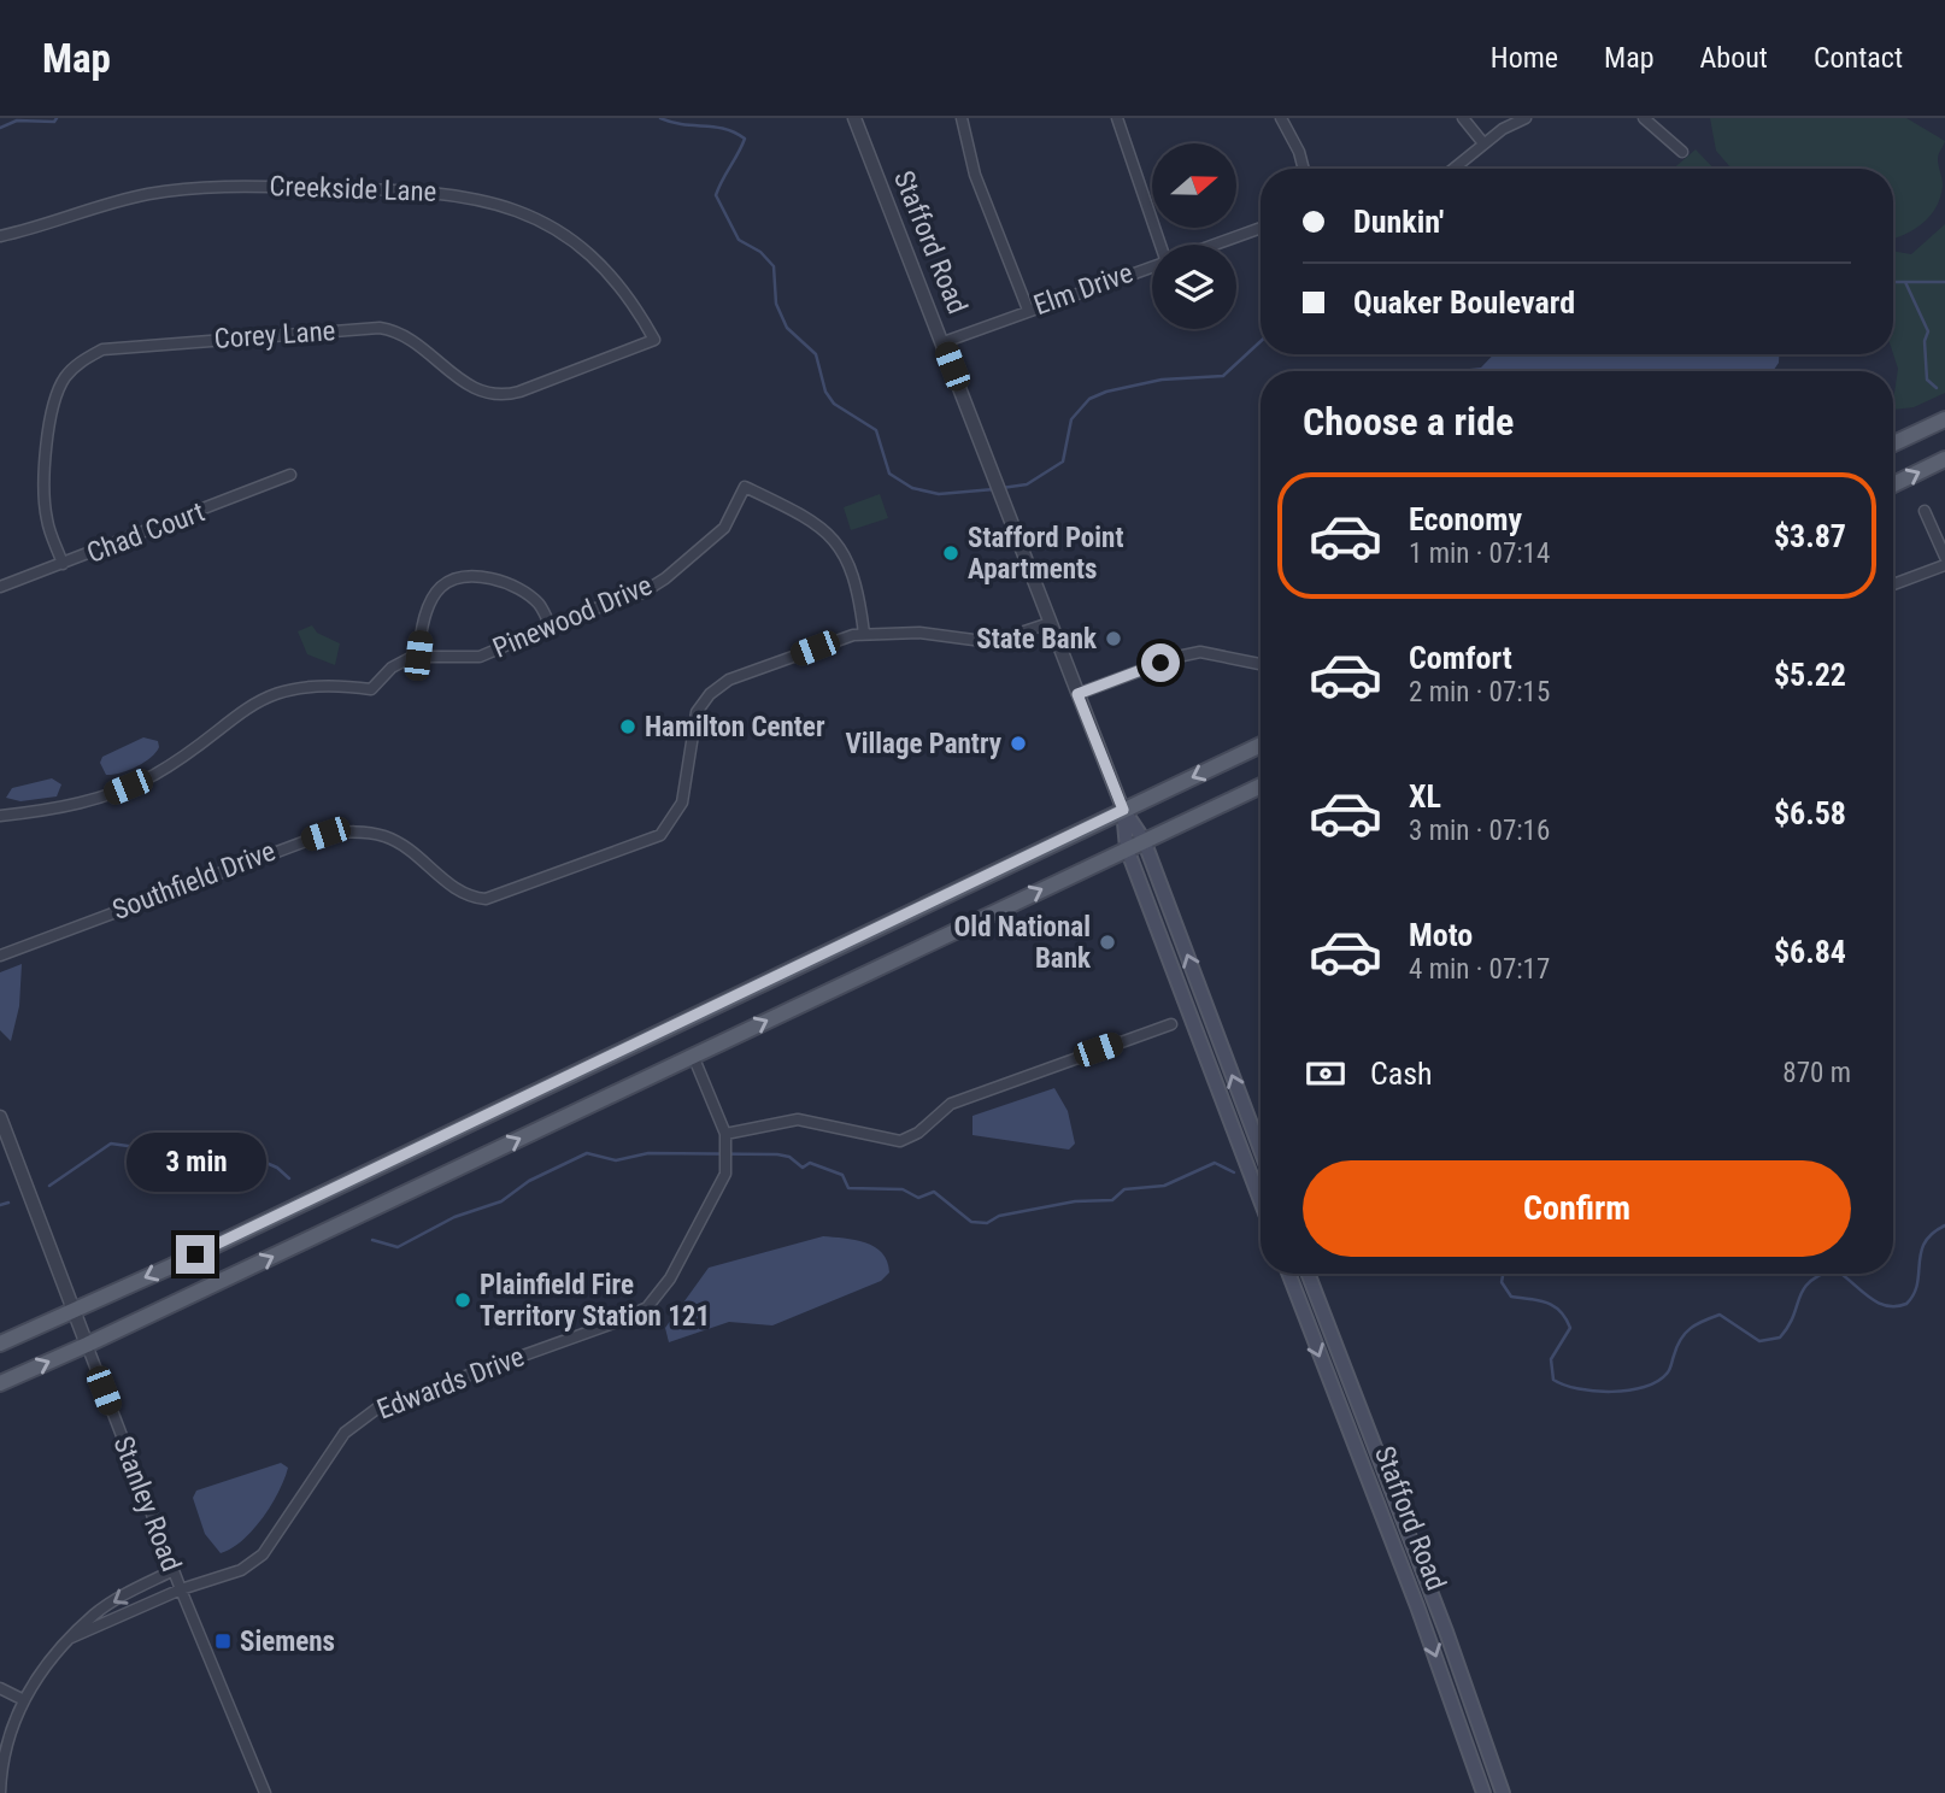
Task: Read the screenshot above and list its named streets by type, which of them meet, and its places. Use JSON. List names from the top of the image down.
{
  "streets": {
    "main road": ["Stafford Road"],
    "street": [
      "Creekside Lane",
      "Elm Drive",
      "Corey Lane",
      "Chad Court",
      "Pinewood Drive",
      "Southfield Drive",
      "Edwards Drive",
      "Stanley Road"
    ]
  },
  "crossings": [
    ["Creekside Lane", "Corey Lane"],
    ["Stafford Road", "Elm Drive"],
    ["Stafford Road", "Southfield Drive"],
    ["Corey Lane", "Chad Court"],
    ["Pinewood Drive", "Southfield Drive"],
    ["Edwards Drive", "Stanley Road"]
  ],
  "places": {
    "other": [
      "Stafford Point Apartments",
      "State Bank",
      "Hamilton Center",
      "Village Pantry",
      "Old National Bank",
      "Plainfield Fire Territory Station 121"
    ],
    "transit": ["Siemens"]
  },
  "north": "right",
  "page": {
    "header": "Map",
    "nav": [
      "Home",
      "Map",
      "About",
      "Contact"
    ],
    "banner": ["Dunkin'", "Quaker Boulevard"],
    "heading": "Choose a ride",
    "list": [
      {
        "name": "Economy",
        "note": "1 min · 07:14",
        "value": "$3.87"
      },
      {
        "name": "Comfort",
        "note": "2 min · 07:15",
        "value": "$5.22"
      },
      {
        "name": "XL",
        "note": "3 min · 07:16",
        "value": "$6.58"
      },
      {
        "name": "Moto",
        "note": "4 min · 07:17",
        "value": "$6.84"
      }
    ],
    "pay": ["Cash", "870 m"],
    "bubble": "3 min",
    "buttons": "Confirm"
  }
}
